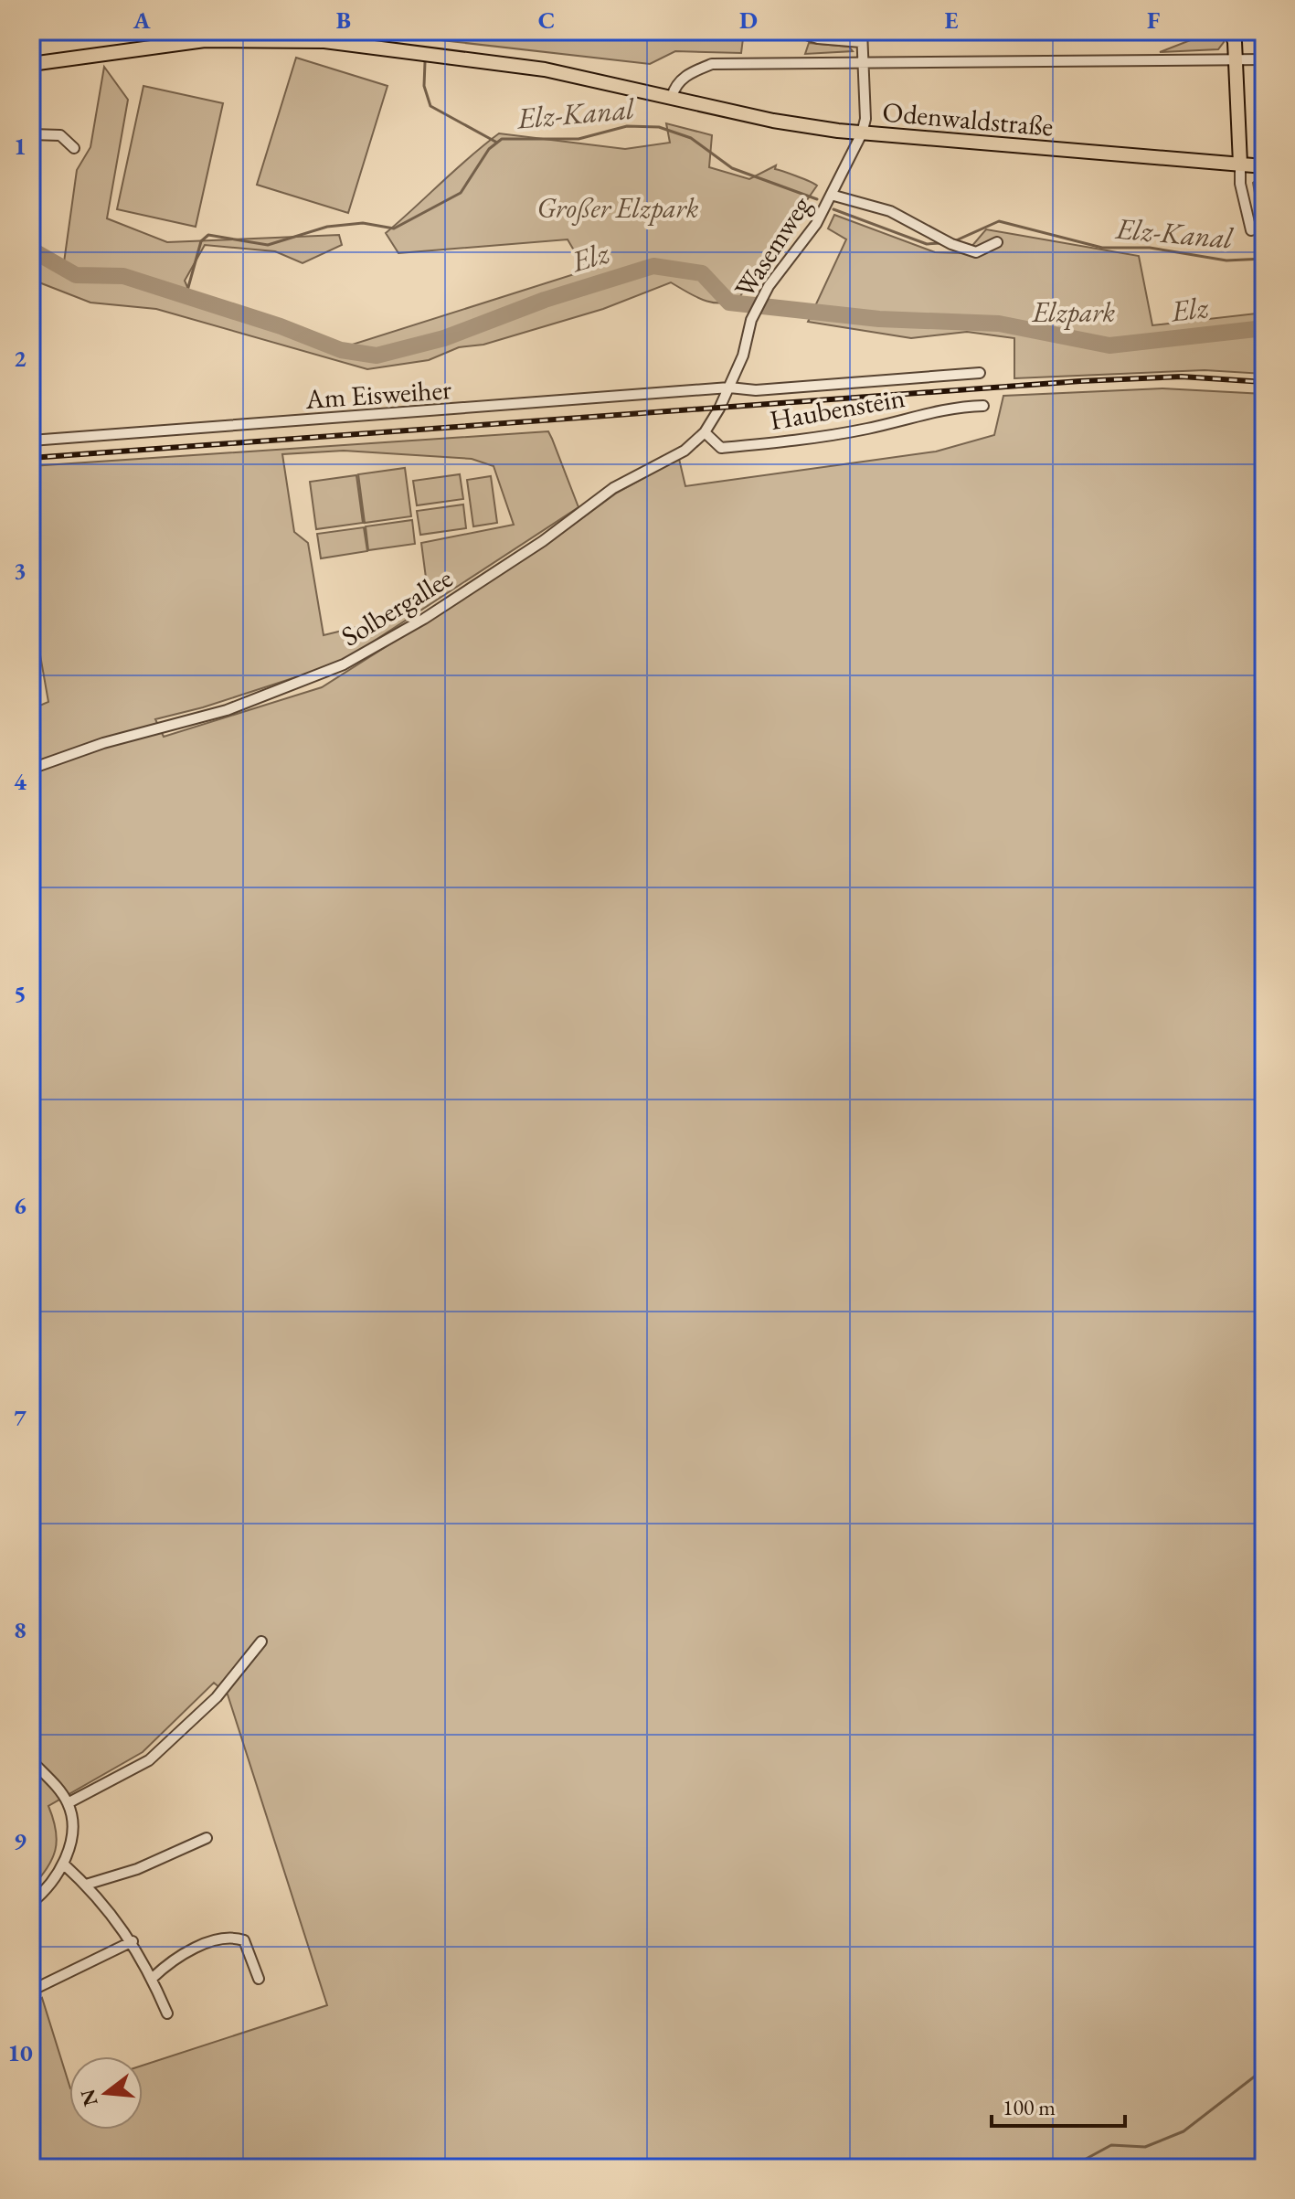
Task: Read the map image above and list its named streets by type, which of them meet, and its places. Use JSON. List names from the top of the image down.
{
  "streets": {
    "main road": ["Odenwaldstraße"],
    "street": [
      "Wasemweg",
      "Am Eisweiher",
      "Haubenstein",
      "Solbergallee"
    ]
  },
  "crossings": [
    ["Odenwaldstraße", "Wasemweg"],
    ["Wasemweg", "Am Eisweiher"],
    ["Wasemweg", "Solbergallee"],
    ["Am Eisweiher", "Solbergallee"],
    ["Haubenstein", "Solbergallee"]
  ],
  "water": ["Elz-Kanal", "Elz"],
  "parks": ["Großer Elzpark", "Elzpark"],
  "scale_bar": "100 m",
  "north": "left",
  "grid": {
    "columns": [
      "A",
      "B",
      "C",
      "D",
      "E",
      "F"
    ],
    "rows": [
      "1",
      "2",
      "3",
      "4",
      "5",
      "6",
      "7",
      "8",
      "9",
      "10"
    ]
  }
}
